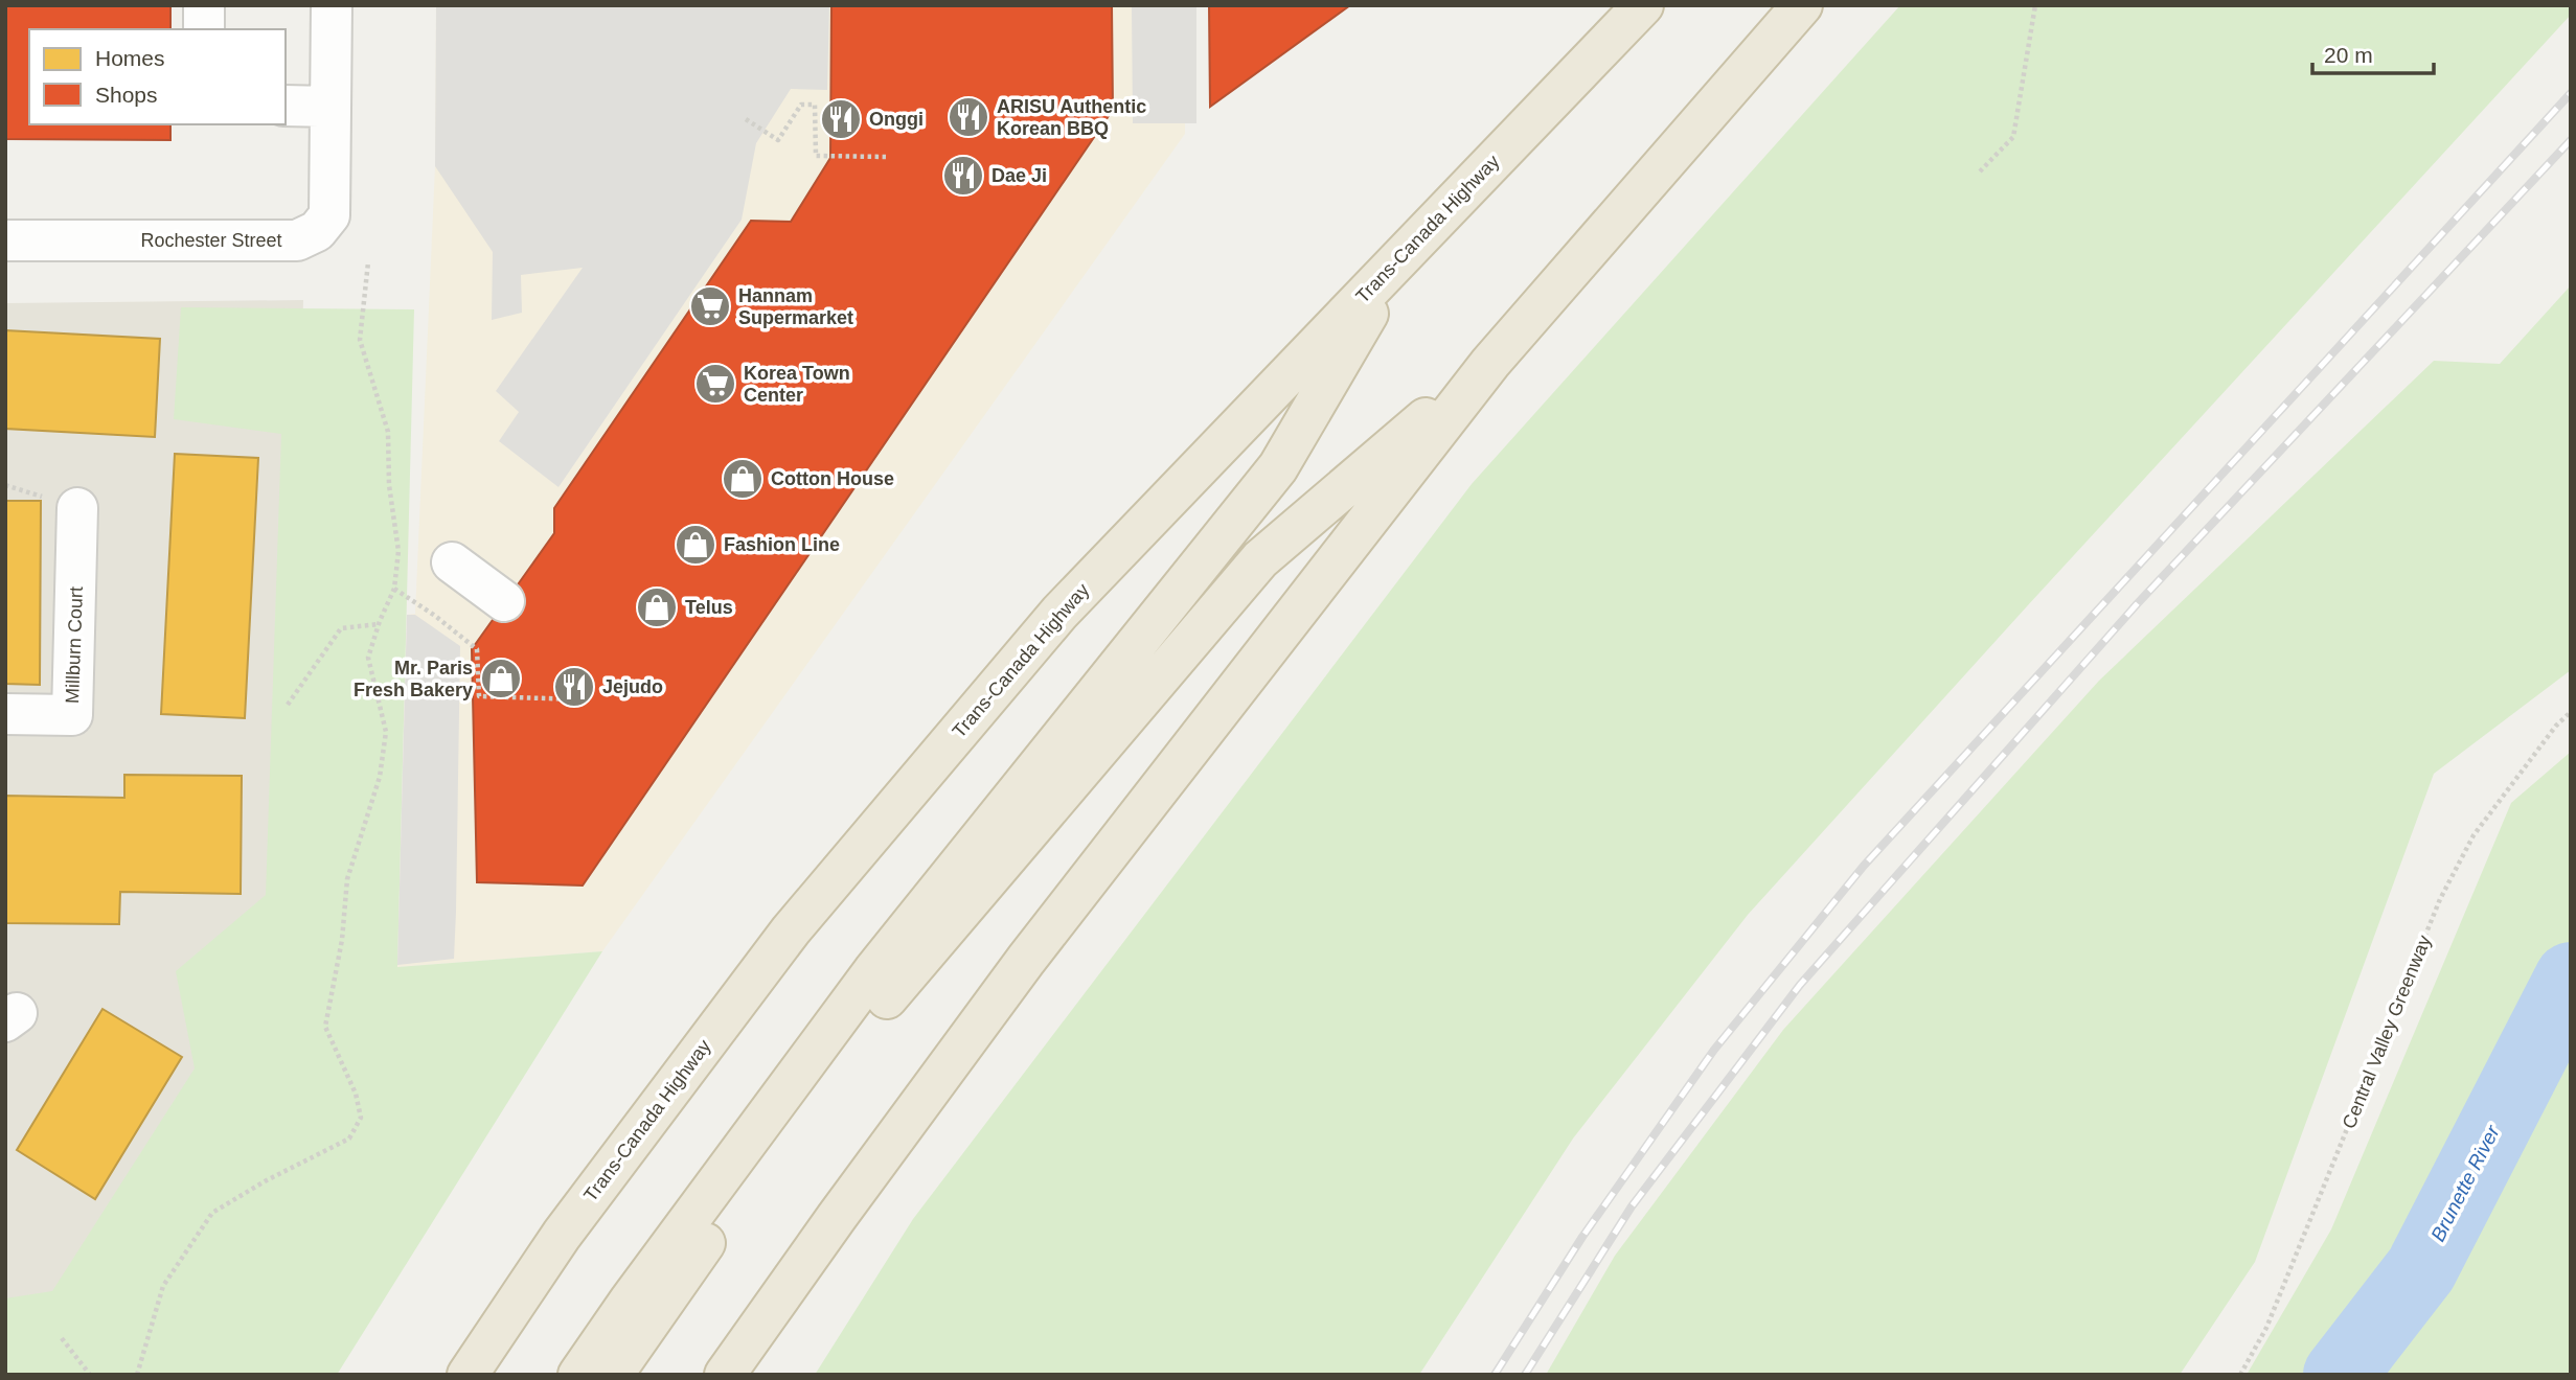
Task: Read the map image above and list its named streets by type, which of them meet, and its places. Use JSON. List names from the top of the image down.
{
  "streets": {
    "highway": ["Trans-Canada Highway"],
    "street": ["Rochester Street", "Millburn Court"],
    "path": ["Central Valley Greenway"]
  },
  "water": ["Brunette River"],
  "places": {
    "restaurant": [
      "ARISU Authentic Korean BBQ",
      "Onggi",
      "Dae Ji",
      "Jejudo"
    ],
    "supermarket": ["Hannam Supermarket", "Korea Town Center"],
    "shop": [
      "Cotton House",
      "Fashion Line",
      "Telus",
      "Mr. Paris Fresh Bakery"
    ]
  },
  "legend": ["Homes", "Shops"],
  "scale_bar": "20 m"
}
